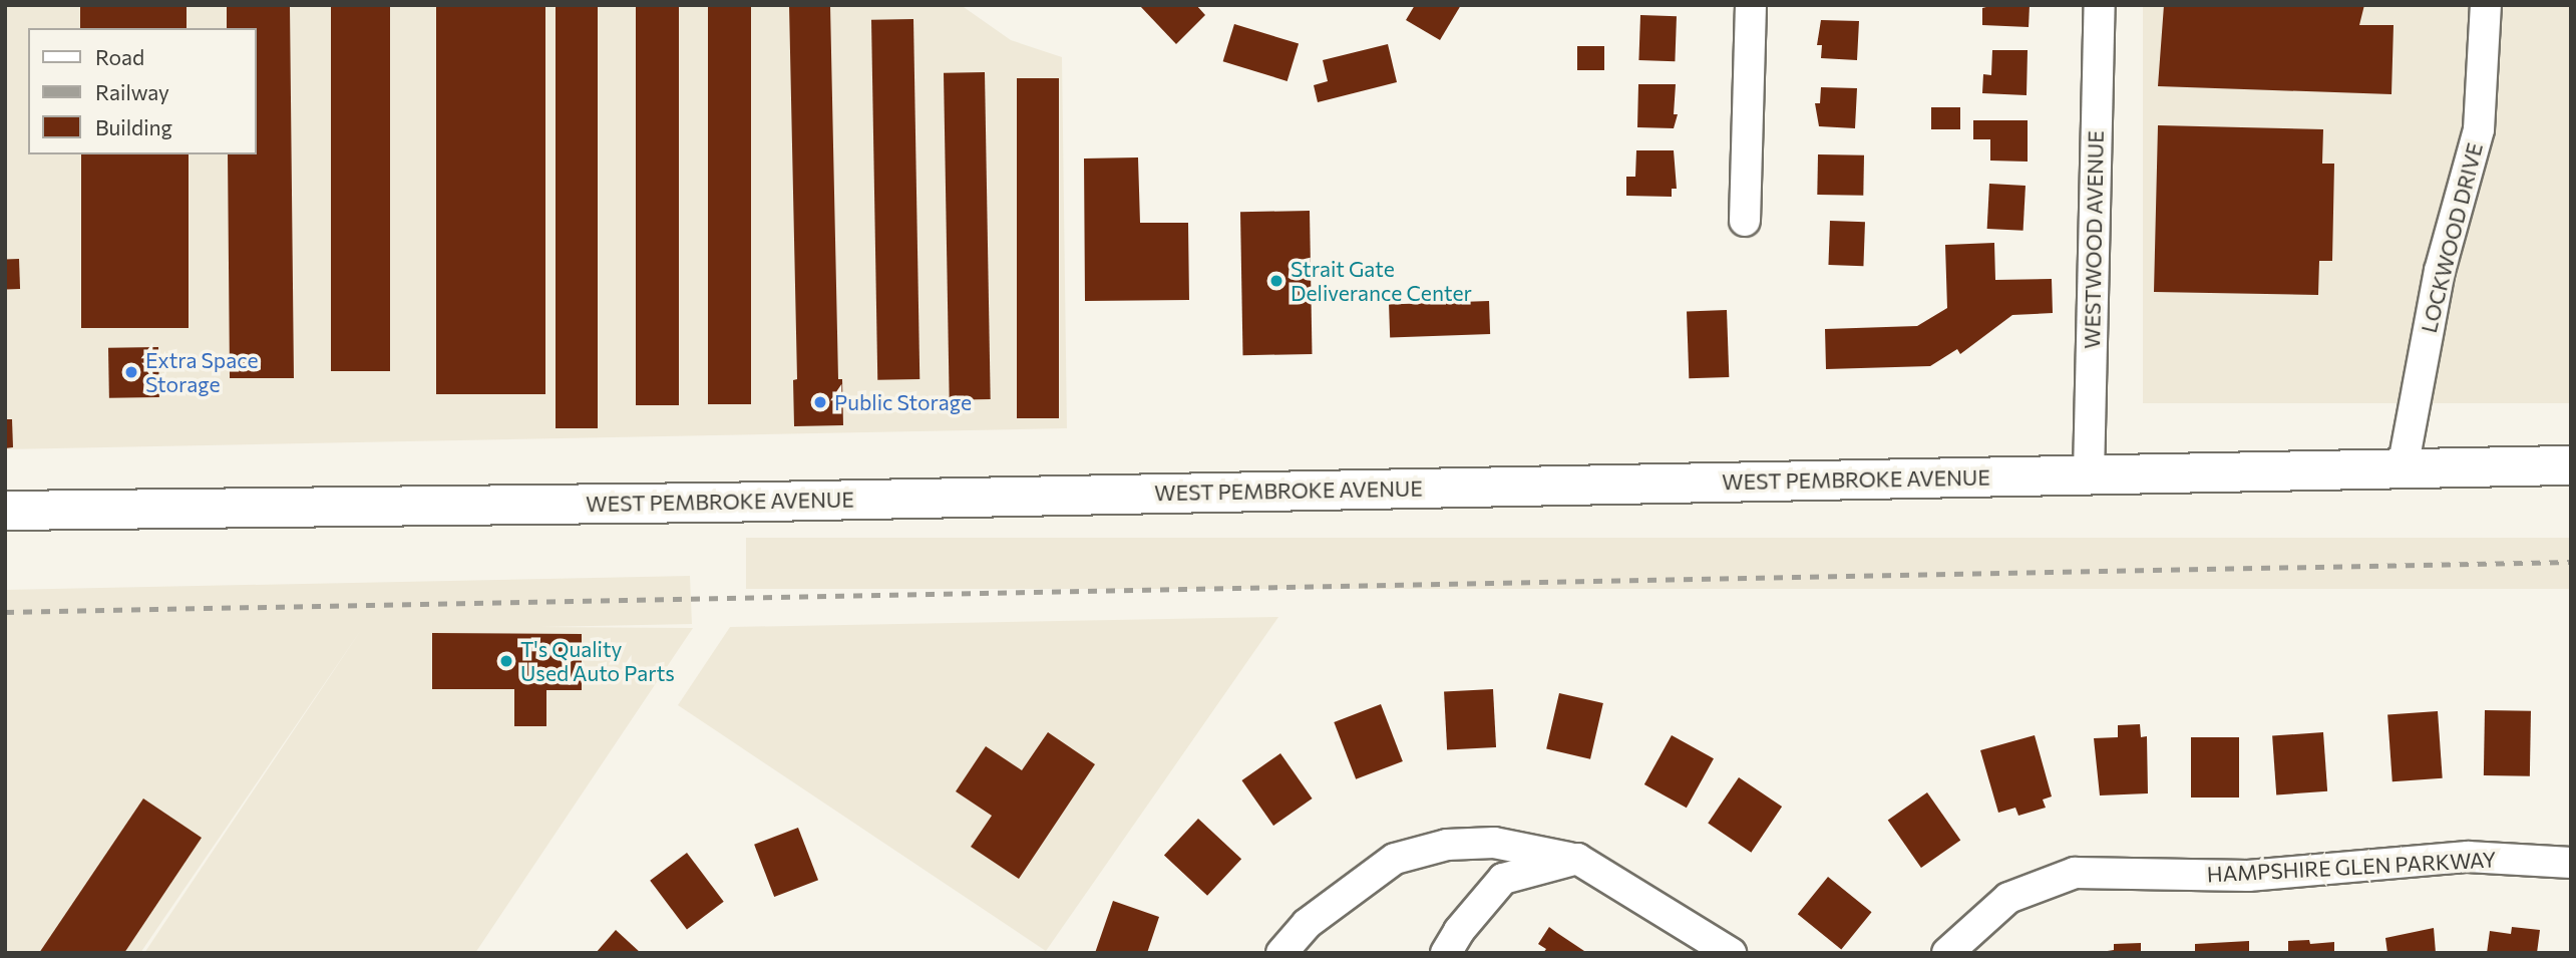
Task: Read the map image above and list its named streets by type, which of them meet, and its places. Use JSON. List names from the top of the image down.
{
  "streets": {
    "main road": ["WEST PEMBROKE AVENUE"],
    "street": ["LOCKWOOD DRIVE", "WESTWOOD AVENUE", "HAMPSHIRE GLEN PARKWAY"]
  },
  "crossings": [
    ["LOCKWOOD DRIVE", "WEST PEMBROKE AVENUE"],
    ["WESTWOOD AVENUE", "WEST PEMBROKE AVENUE"]
  ],
  "places": [
    "Strait Gate Deliverance Center",
    "Extra Space Storage",
    "Public Storage",
    "T's Quality Used Auto Parts"
  ],
  "legend": ["Road", "Railway", "Building"]
}
